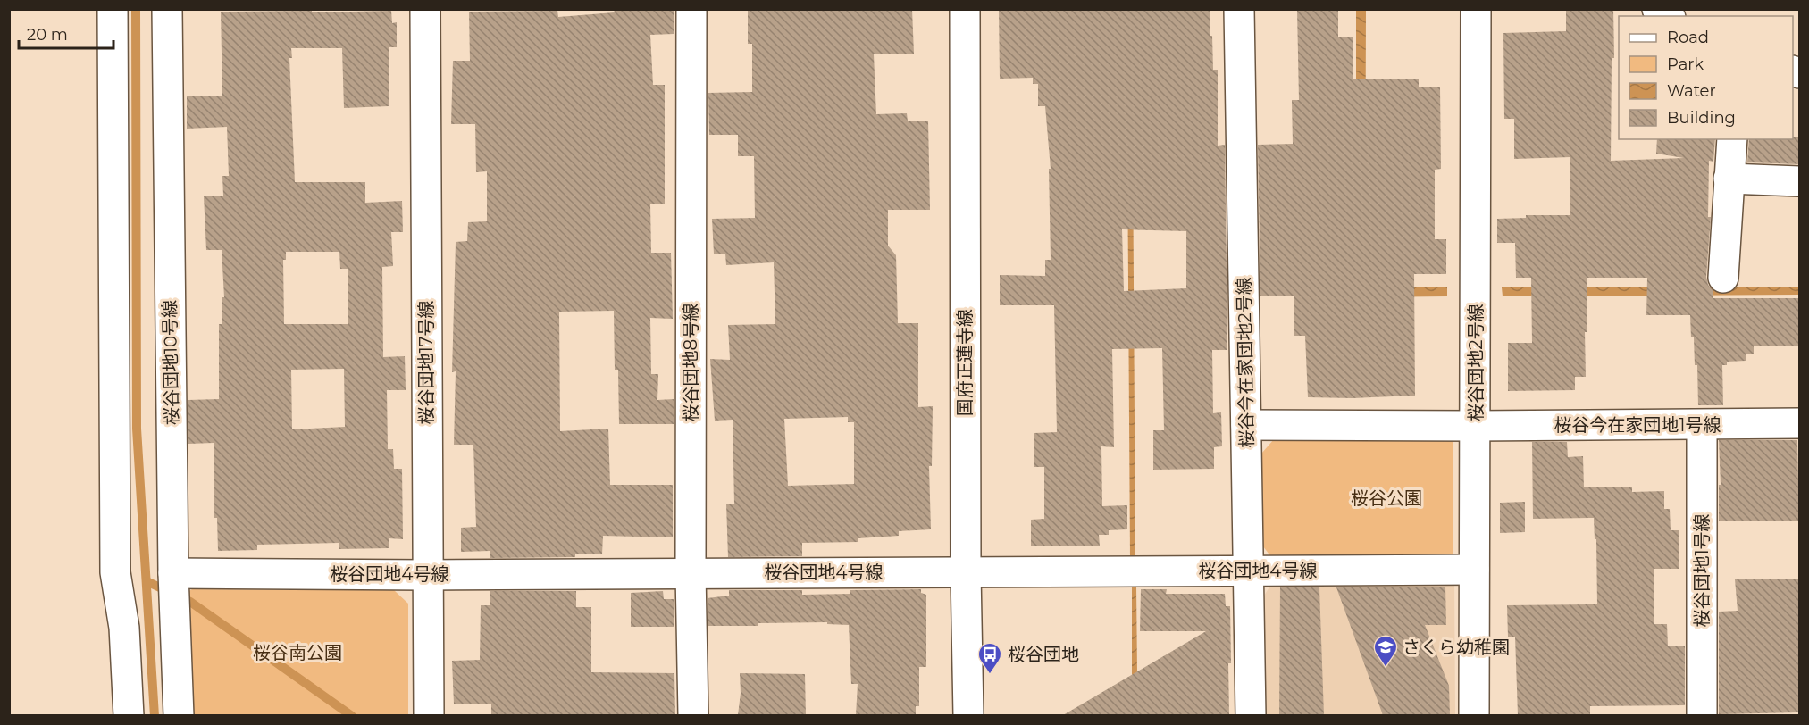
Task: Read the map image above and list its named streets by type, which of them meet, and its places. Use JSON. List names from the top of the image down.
{
  "streets": {
    "street": [
      "桜谷団地10号線",
      "桜谷団地17号線",
      "桜谷団地8号線",
      "国府正蓮寺線",
      "桜谷今在家団地2号線",
      "桜谷団地2号線",
      "桜谷今在家団地1号線",
      "桜谷団地4号線",
      "桜谷団地1号線"
    ]
  },
  "crossings": [
    ["桜谷団地10号線", "桜谷団地4号線"],
    ["桜谷団地17号線", "桜谷団地4号線"],
    ["桜谷団地8号線", "桜谷団地4号線"],
    ["国府正蓮寺線", "桜谷団地4号線"],
    ["桜谷今在家団地2号線", "桜谷今在家団地1号線"],
    ["桜谷今在家団地2号線", "桜谷団地4号線"],
    ["桜谷団地2号線", "桜谷今在家団地1号線"],
    ["桜谷団地2号線", "桜谷団地4号線"],
    ["桜谷今在家団地1号線", "桜谷団地1号線"]
  ],
  "parks": ["桜谷公園", "桜谷南公園"],
  "places": {
    "school or university": ["さくら幼稚園"],
    "bus stop": ["桜谷団地"]
  },
  "legend": [
    "Road",
    "Park",
    "Water",
    "Building"
  ],
  "scale_bar": "20 m"
}
